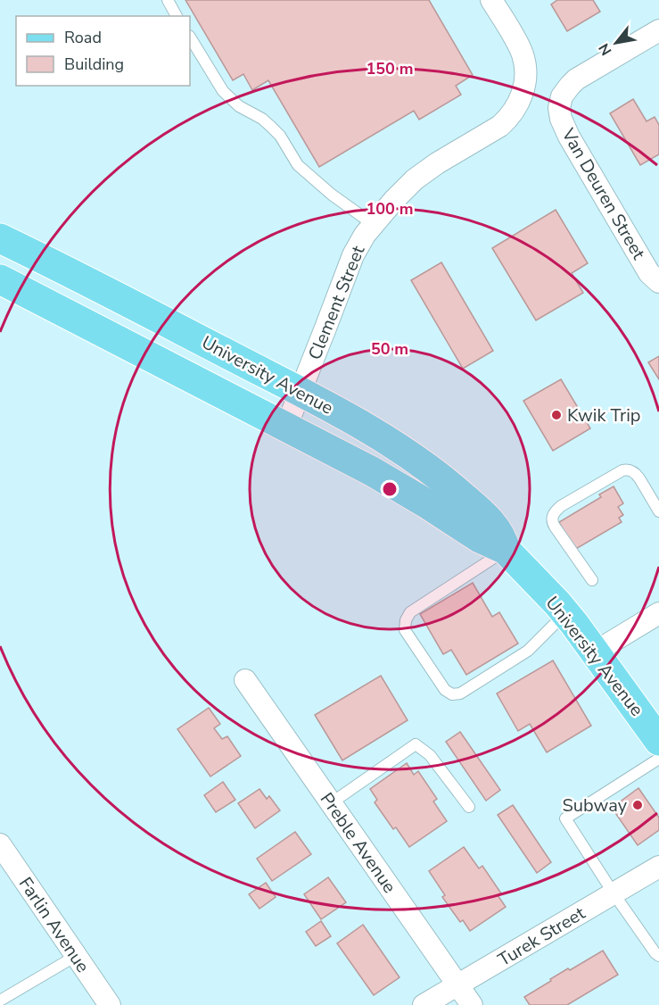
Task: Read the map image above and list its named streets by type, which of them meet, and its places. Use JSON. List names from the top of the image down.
{
  "streets": {
    "main road": ["University Avenue"],
    "street": [
      "Van Deuren Street",
      "Clement Street",
      "Preble Avenue",
      "Farlin Avenue",
      "Turek Street"
    ]
  },
  "crossings": [
    ["Clement Street", "University Avenue"],
    ["Preble Avenue", "Turek Street"]
  ],
  "places": ["Kwik Trip", "Subway"],
  "legend": ["Road", "Building"],
  "north": "bottom left",
  "rings": ["150 m", "100 m", "50 m"]
}
